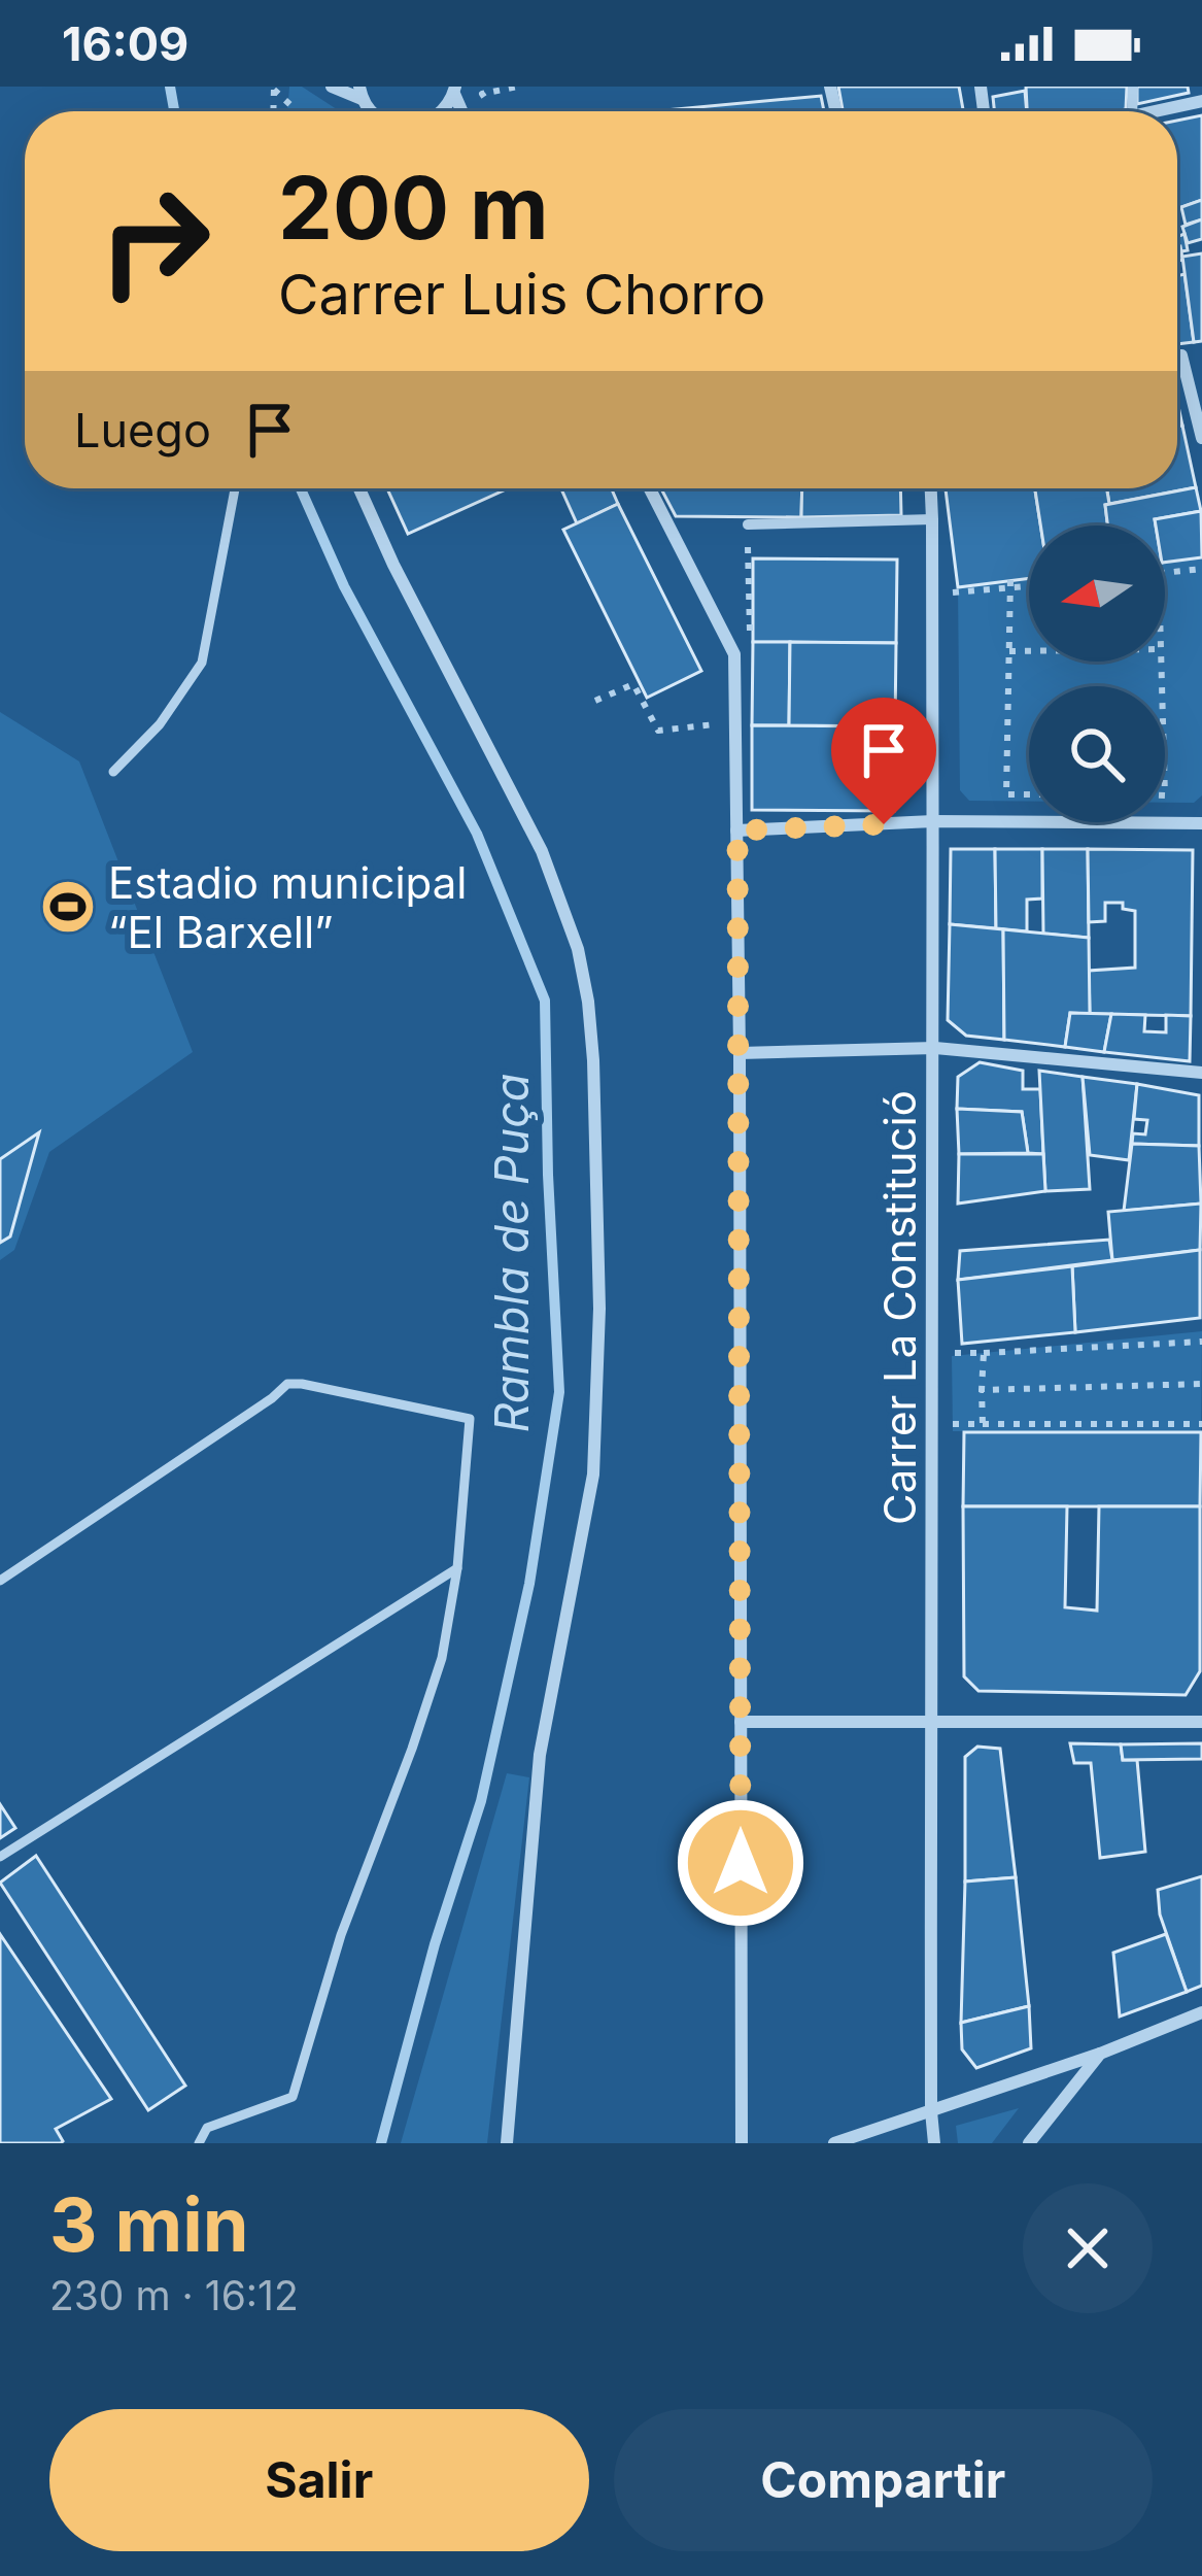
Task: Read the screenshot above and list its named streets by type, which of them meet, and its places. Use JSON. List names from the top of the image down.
{
  "streets": {
    "street": ["Carrer La Constitució"]
  },
  "water": ["Rambla de Puça"],
  "places": {
    "sports": ["Estadio municipal “El Barxell”"]
  },
  "north": "left",
  "page": {
    "status": "16:09",
    "turn": ["200 m", "Carrer Luis Chorro"],
    "then": "Luego",
    "heading": ["3 min", "230 m · 16:12"],
    "buttons": ["Salir", "Compartir"]
  }
}
